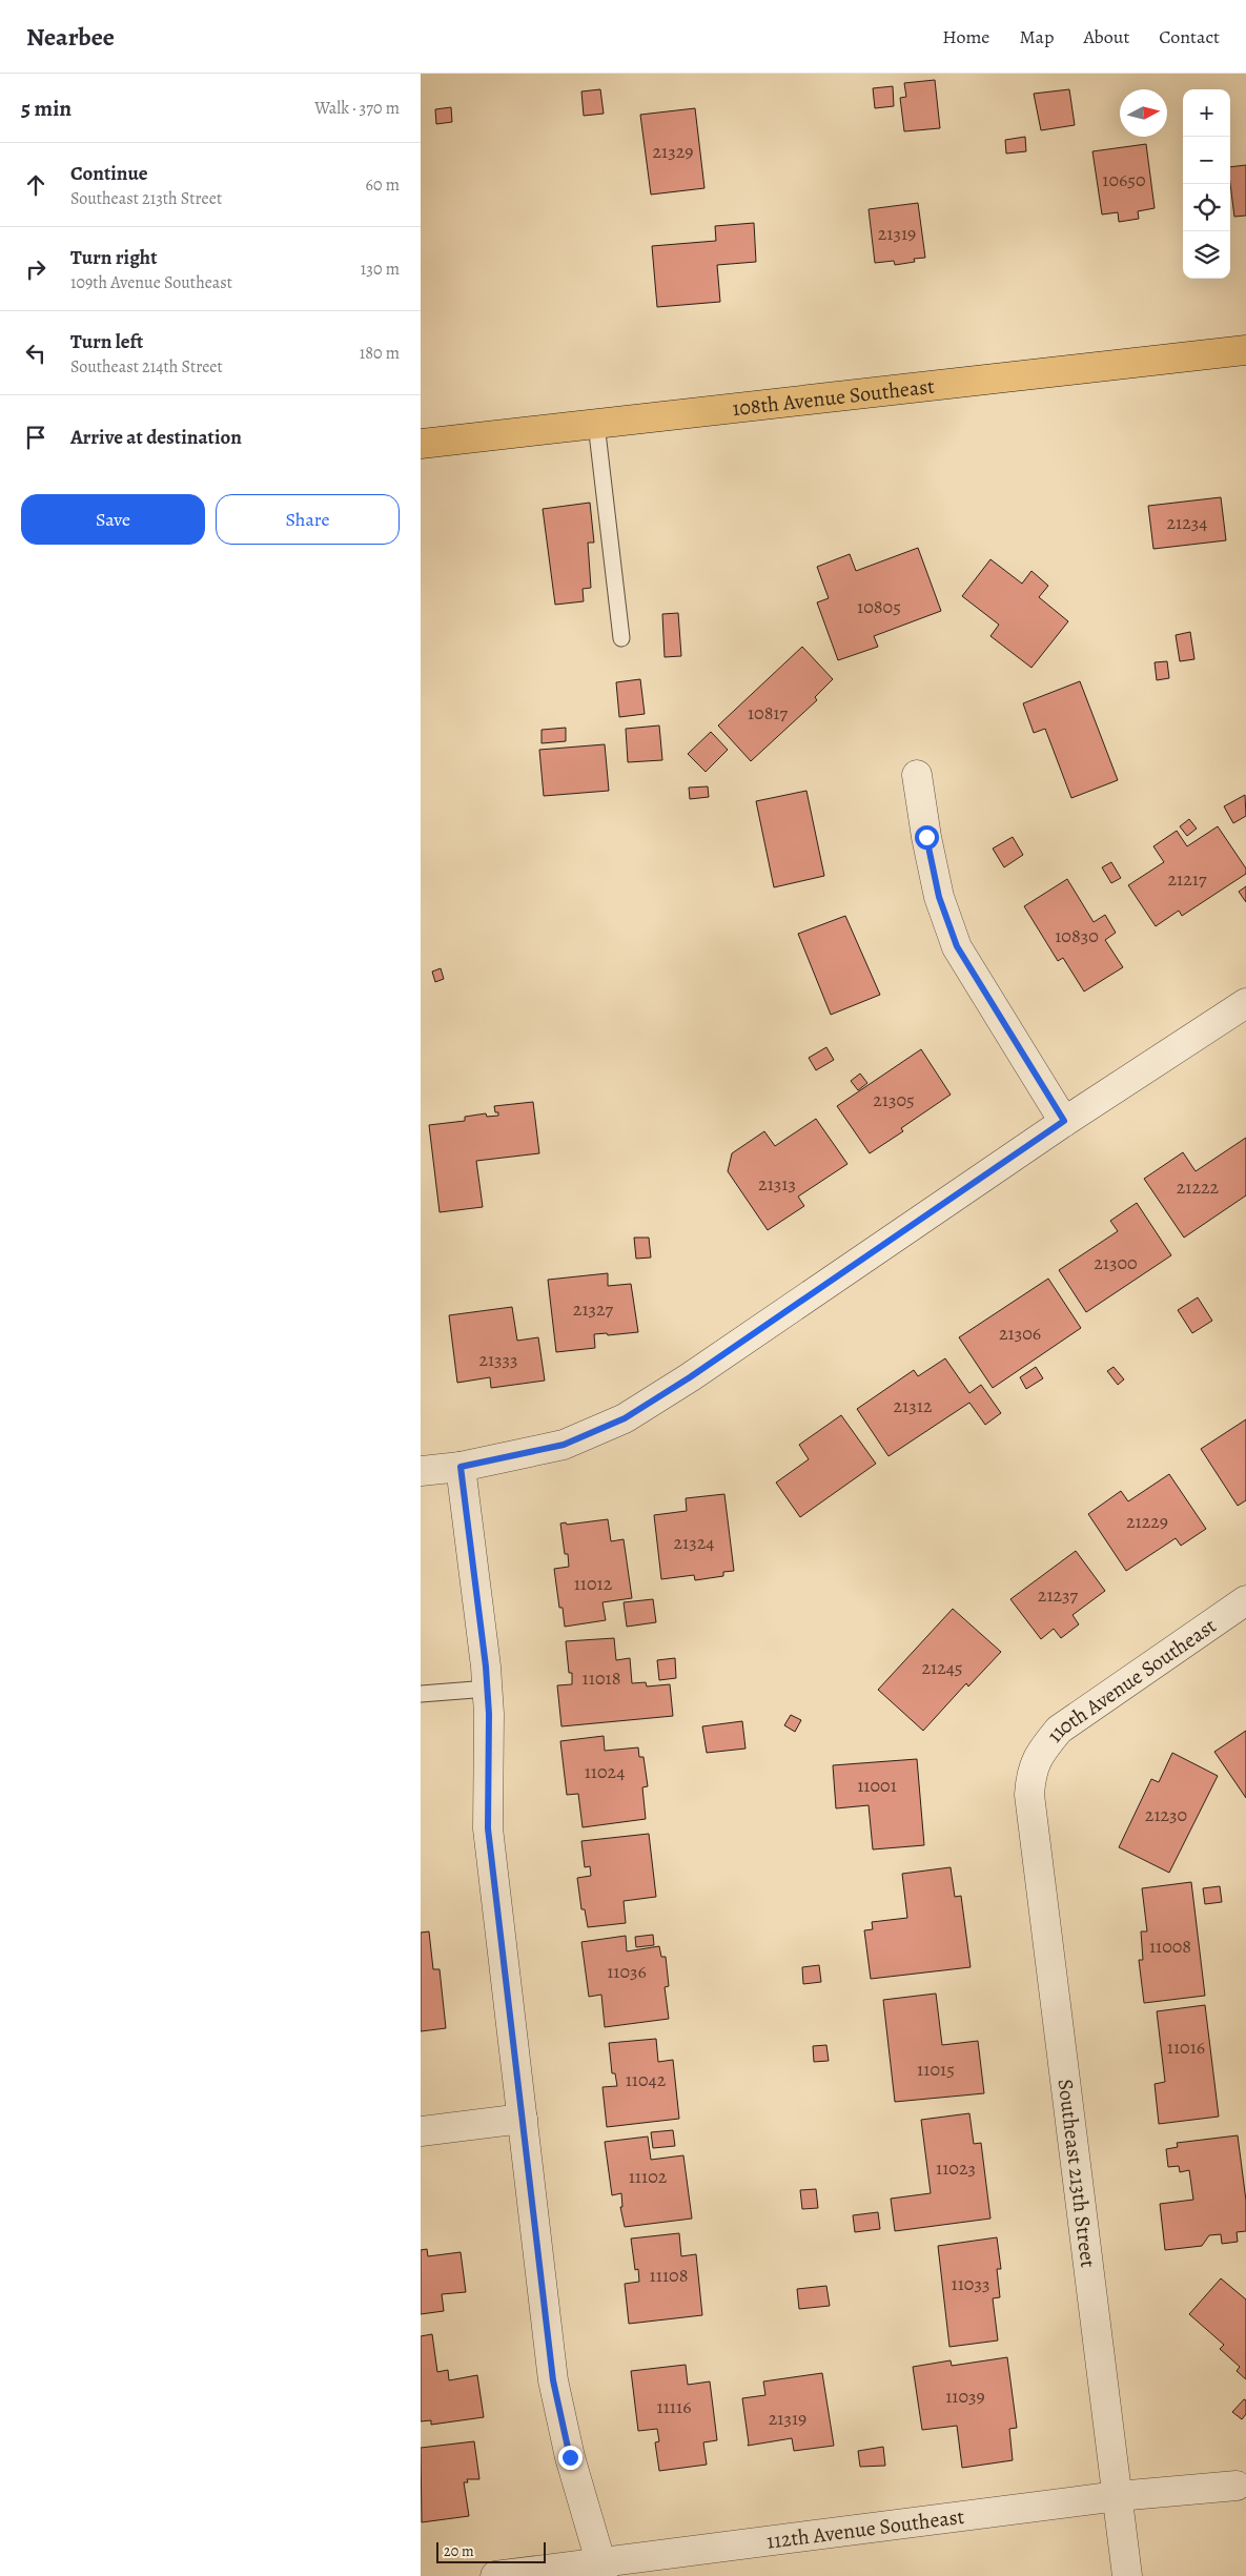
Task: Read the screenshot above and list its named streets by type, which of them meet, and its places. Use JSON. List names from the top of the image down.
{
  "streets": {
    "main road": ["108th Avenue Southeast"],
    "street": ["110th Avenue Southeast", "Southeast 213th Street", "112th Avenue Southeast"]
  },
  "crossings": [
    ["110th Avenue Southeast", "Southeast 213th Street"],
    ["Southeast 213th Street", "112th Avenue Southeast"]
  ],
  "house_numbers": [
    "21329",
    "10650",
    "21319",
    "21234",
    "10805",
    "10817",
    "21217",
    "10830",
    "21305",
    "21313",
    "21222",
    "21300",
    "21327",
    "21306",
    "21333",
    "21312",
    "21229",
    "21324",
    "11012",
    "21237",
    "21245",
    "11018",
    "11024",
    "11001",
    "21230",
    "11008",
    "11036",
    "11016",
    "11015",
    "11042",
    "11023",
    "11102",
    "11108",
    "11033",
    "11039",
    "11116",
    "21319"
  ],
  "scale_bar": "20 m",
  "north": "right",
  "page": {
    "header": "Nearbee",
    "nav": [
      "Home",
      "Map",
      "About",
      "Contact"
    ],
    "heading": ["5 min", "Walk · 370 m"],
    "map_buttons": ["+", "−"],
    "list": [
      ["Continue", "Southeast 213th Street", "60 m"],
      ["Turn right", "109th Avenue Southeast", "130 m"],
      ["Turn left", "Southeast 214th Street", "180 m"],
      "Arrive at destination"
    ],
    "buttons": ["Save", "Share"],
    "scale": "20 m"
  }
}
